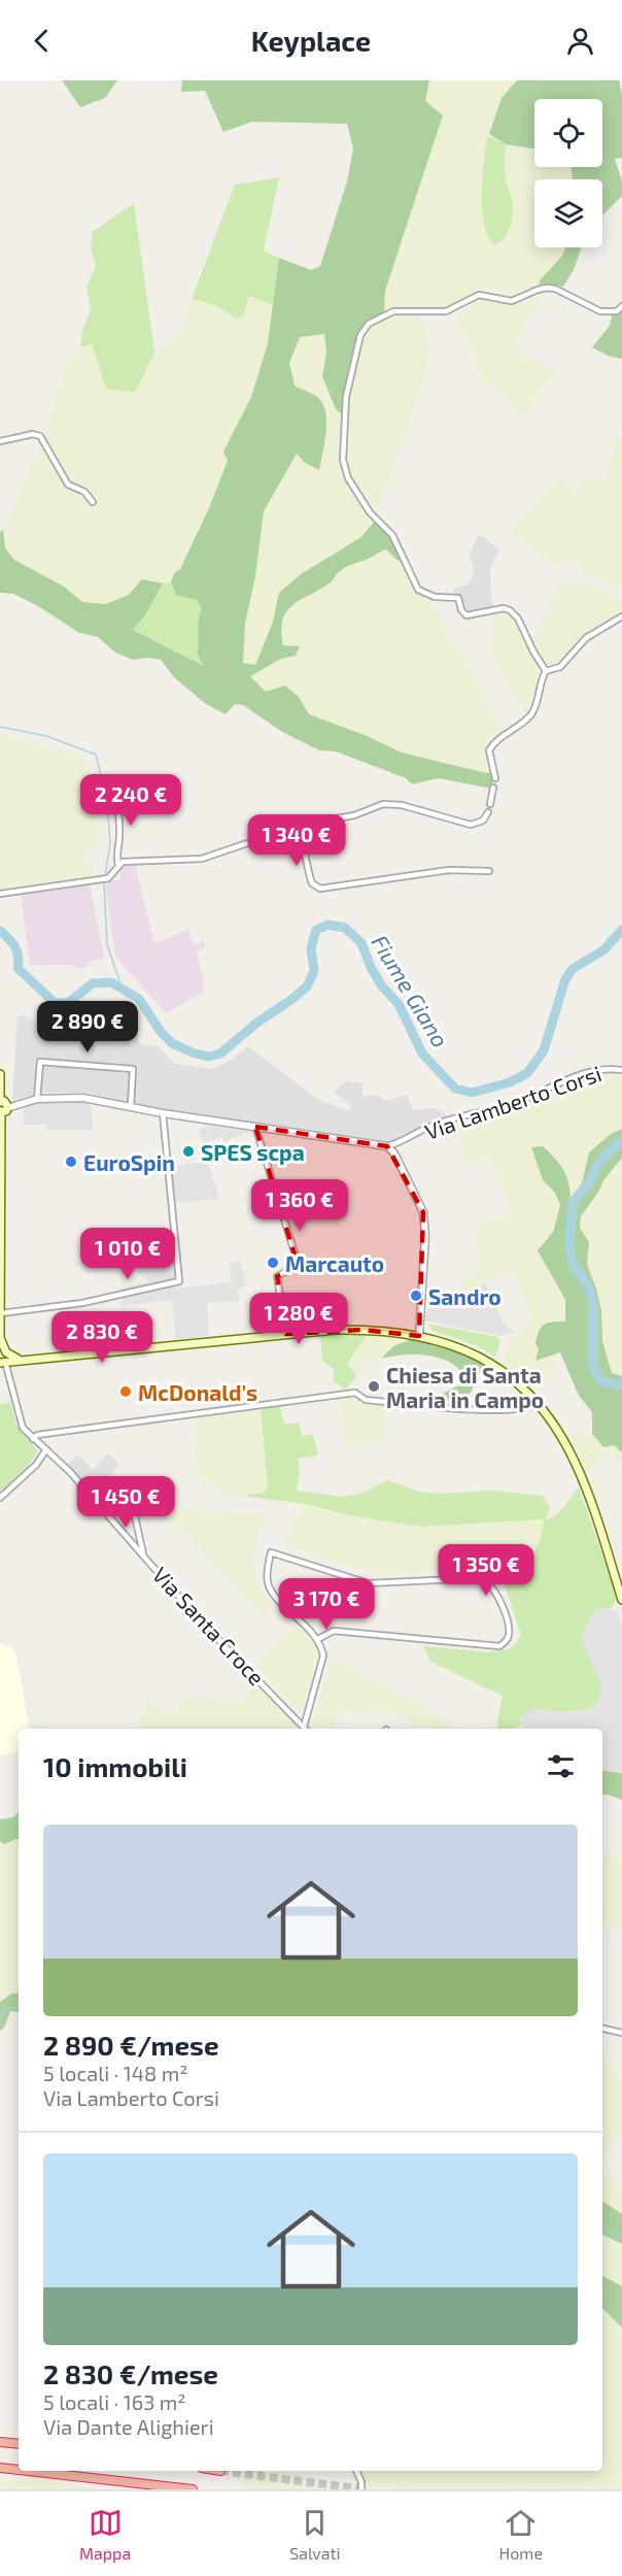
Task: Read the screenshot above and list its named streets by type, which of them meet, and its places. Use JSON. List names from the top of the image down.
{
  "streets": {
    "street": ["Via Lamberto Corsi", "Via Santa Croce"]
  },
  "water": ["Fiume Giano"],
  "places": [
    "SPES scpa",
    "EuroSpin",
    "Marcauto",
    "Sandro",
    "Chiesa di Santa Maria in Campo",
    "McDonald's"
  ],
  "page": {
    "header": "Keyplace",
    "price": [
      "2 240 €",
      "1 340 €",
      "2 890 €",
      "1 360 €",
      "1 010 €",
      "1 280 €",
      "2 830 €",
      "1 450 €",
      "1 350 €",
      "3 170 €"
    ],
    "heading": "10 immobili",
    "list": [
      {
        "name": "2 890 €/mese",
        "note": "5 locali · 148 m² · Via Lamberto Corsi"
      },
      {
        "name": "2 830 €/mese",
        "note": "5 locali · 163 m² · Via Dante Alighieri"
      }
    ],
    "tabs": ["Mappa", "Salvati", "Home"]
  }
}
